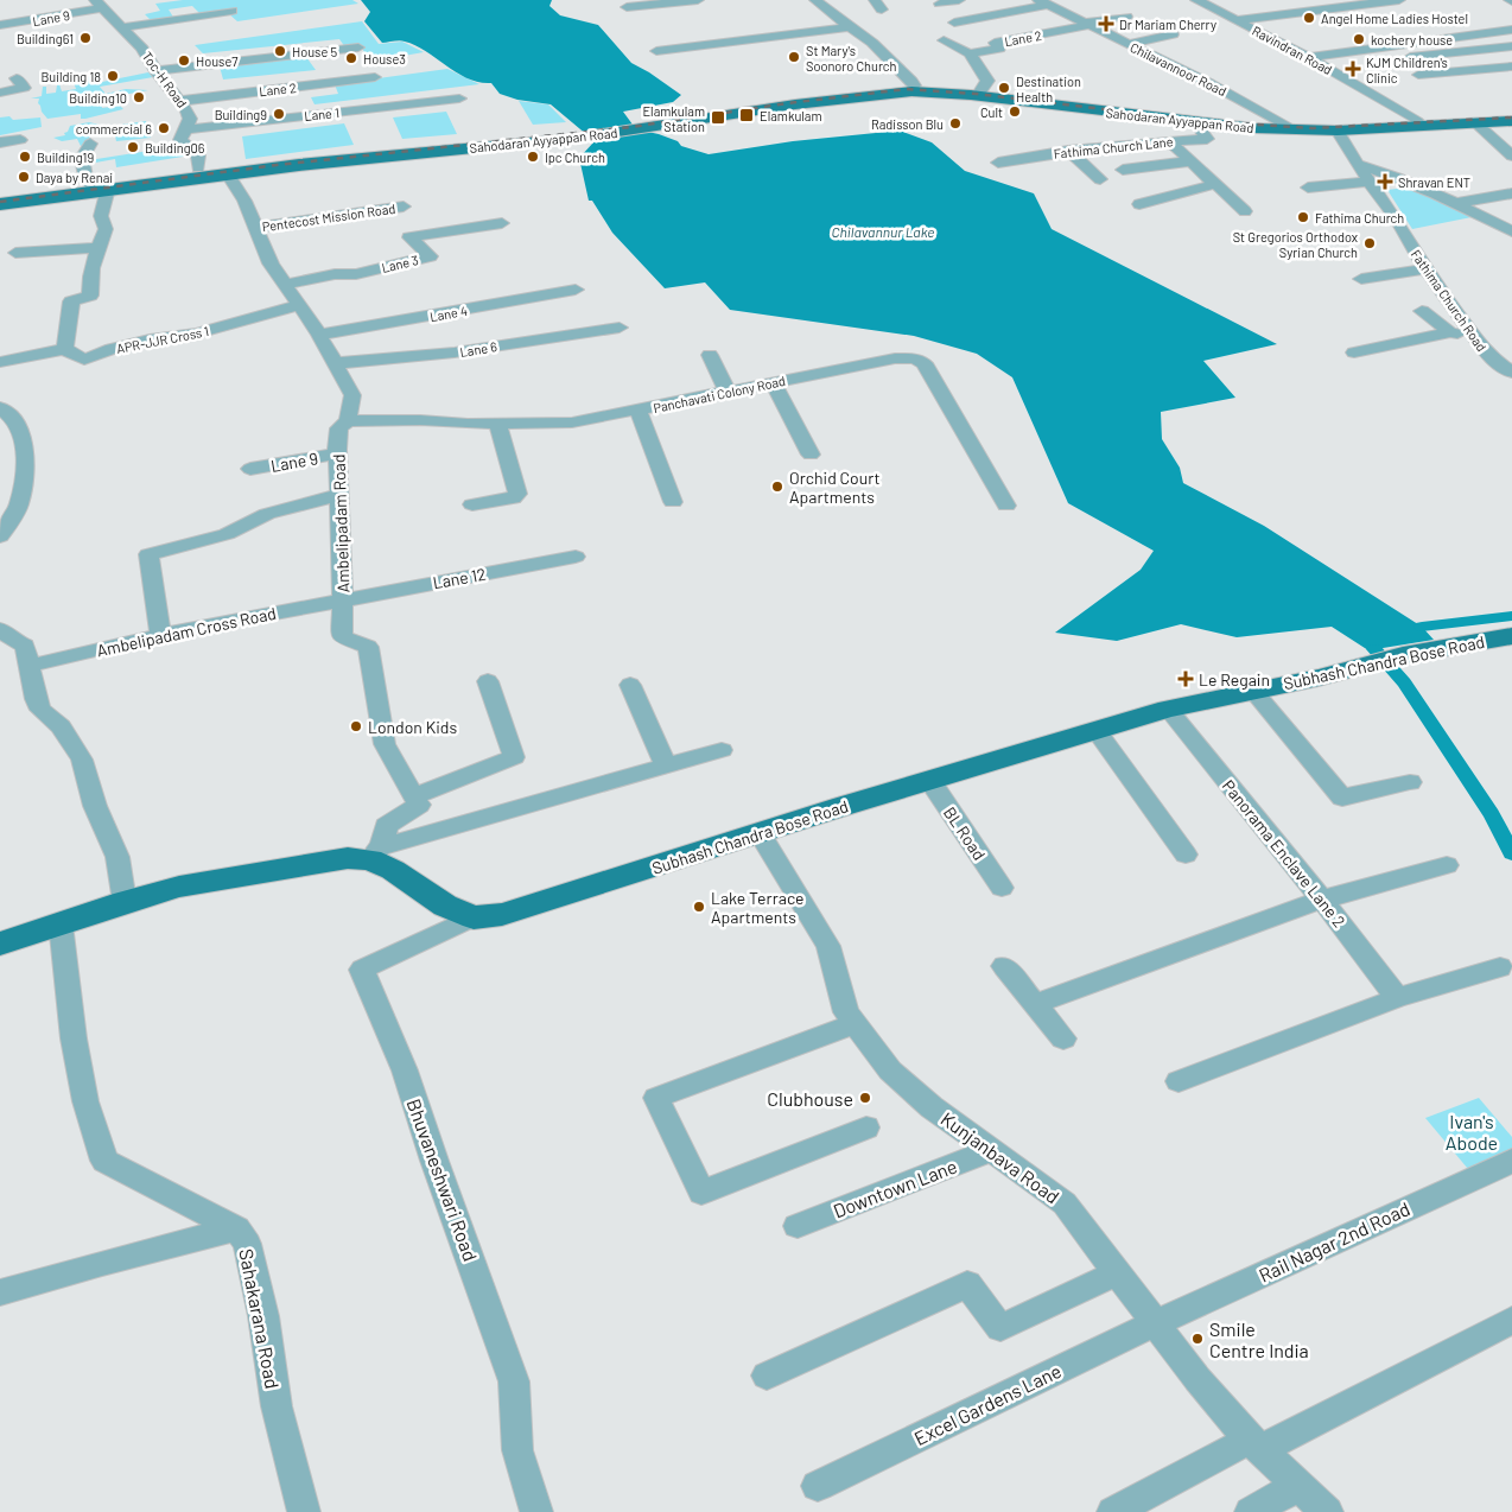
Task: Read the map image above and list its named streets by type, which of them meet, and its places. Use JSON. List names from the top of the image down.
{
  "streets": {
    "main road": ["Sahodaran Ayyappan Road", "Subhash Chandra Bose Road"],
    "street": [
      "Lane 9",
      "Lane 2",
      "Ravindran Road",
      "Chilavannoor Road",
      "Toc-H Road",
      "Lane 1",
      "Fathima Church Lane",
      "Pentecost Mission Road",
      "Lane 3",
      "Fathima Church Road",
      "Lane 4",
      "APR-JJR Cross 1",
      "Lane 6",
      "Panchavati Colony Road",
      "Ambelipadam Road",
      "Lane 12",
      "Ambelipadam Cross Road",
      "BL Road",
      "Panorama Enclave Lane 2",
      "Kunjanbava Road",
      "Bhuvaneshwari Road",
      "Downtown Lane",
      "Rail Nagar 2nd Road",
      "Sahakarana Road",
      "Excel Gardens Lane"
    ]
  },
  "crossings": [
    ["Lane 9", "Toc-H Road"],
    ["Lane 9", "Ambelipadam Road"],
    ["Lane 2", "Chilavannoor Road"],
    ["Lane 2", "Toc-H Road"],
    ["Ravindran Road", "Sahodaran Ayyappan Road"],
    ["Chilavannoor Road", "Sahodaran Ayyappan Road"],
    ["Toc-H Road", "Lane 1"],
    ["Toc-H Road", "Sahodaran Ayyappan Road"],
    ["Sahodaran Ayyappan Road", "Fathima Church Lane"],
    ["Sahodaran Ayyappan Road", "Fathima Church Road"],
    ["Sahodaran Ayyappan Road", "Ambelipadam Road"],
    ["Pentecost Mission Road", "Ambelipadam Road"],
    ["Lane 3", "Ambelipadam Road"],
    ["Lane 4", "Ambelipadam Road"],
    ["APR-JJR Cross 1", "Ambelipadam Road"],
    ["Lane 6", "Ambelipadam Road"],
    ["Panchavati Colony Road", "Ambelipadam Road"],
    ["Ambelipadam Road", "Lane 12"],
    ["Ambelipadam Road", "Ambelipadam Cross Road"],
    ["Lane 12", "Ambelipadam Cross Road"],
    ["Subhash Chandra Bose Road", "BL Road"],
    ["Subhash Chandra Bose Road", "Panorama Enclave Lane 2"],
    ["Subhash Chandra Bose Road", "Kunjanbava Road"],
    ["Subhash Chandra Bose Road", "Bhuvaneshwari Road"],
    ["Kunjanbava Road", "Downtown Lane"],
    ["Kunjanbava Road", "Rail Nagar 2nd Road"],
    ["Kunjanbava Road", "Excel Gardens Lane"],
    ["Rail Nagar 2nd Road", "Excel Gardens Lane"]
  ],
  "water": ["Chilavannur Lake"],
  "parks": ["Ivan's Abode"],
  "places": {
    "other": [
      "Angel Home Ladies Hostel",
      "Building61",
      "kochery house",
      "House 5",
      "St Mary's Soonoro Church",
      "House3",
      "House7",
      "Building 18",
      "Destination Health",
      "Building10",
      "Cult",
      "Building9",
      "Radisson Blu",
      "commercial 6",
      "Building06",
      "Building19",
      "Ipc Church",
      "Daya by Renai",
      "Fathima Church",
      "St Gregorios Orthodox Syrian Church",
      "Orchid Court Apartments",
      "London Kids",
      "Lake Terrace Apartments",
      "Clubhouse",
      "Smile Centre India"
    ],
    "health": [
      "Dr Mariam Cherry",
      "KJM Children's Clinic",
      "Shravan ENT",
      "Le Regain"
    ],
    "transit": ["Elamkulam", "Elamkulam Station"]
  }
}
